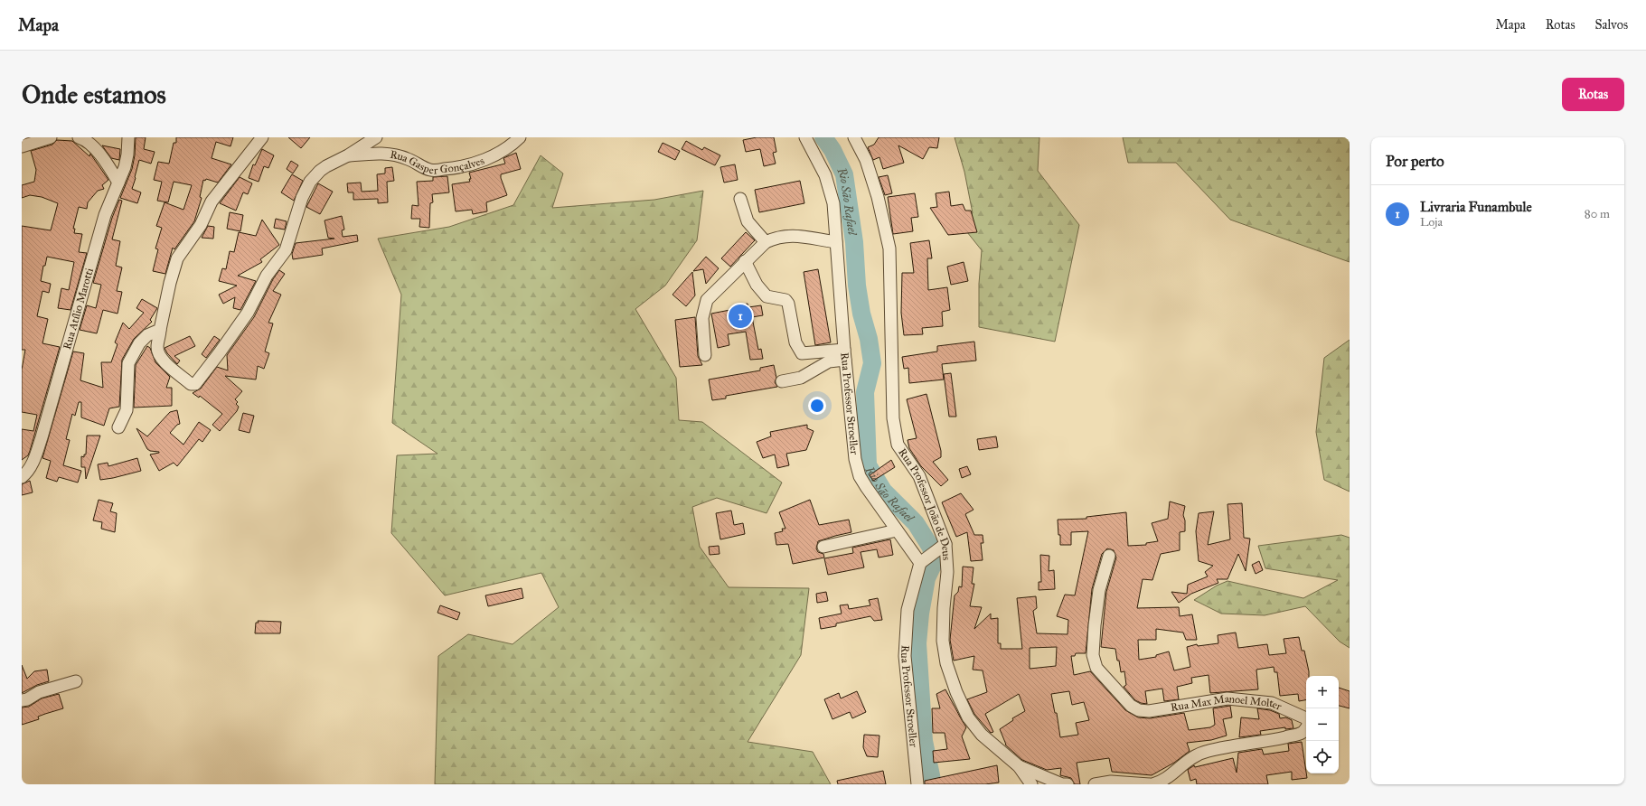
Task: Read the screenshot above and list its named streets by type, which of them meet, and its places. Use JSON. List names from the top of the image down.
{
  "streets": {
    "street": [
      "Rua Gasper Gonçalves",
      "Rua Atílio Marotti",
      "Rua Professor Stroeller",
      "Rua Professor João de Deus",
      "Rua Max Manoel Molter"
    ]
  },
  "water": ["Rio São Rafael"],
  "page": {
    "header": "Mapa",
    "nav": ["Mapa", "Rotas", "Salvos"],
    "buttons": "Rotas",
    "title": "Onde estamos",
    "heading": "Por perto",
    "list": [
      {
        "mark": "1",
        "name": "Livraria Funambule",
        "note": "Loja",
        "value": "80 m"
      }
    ],
    "pins": "1",
    "map_buttons": ["+", "−"]
  }
}
